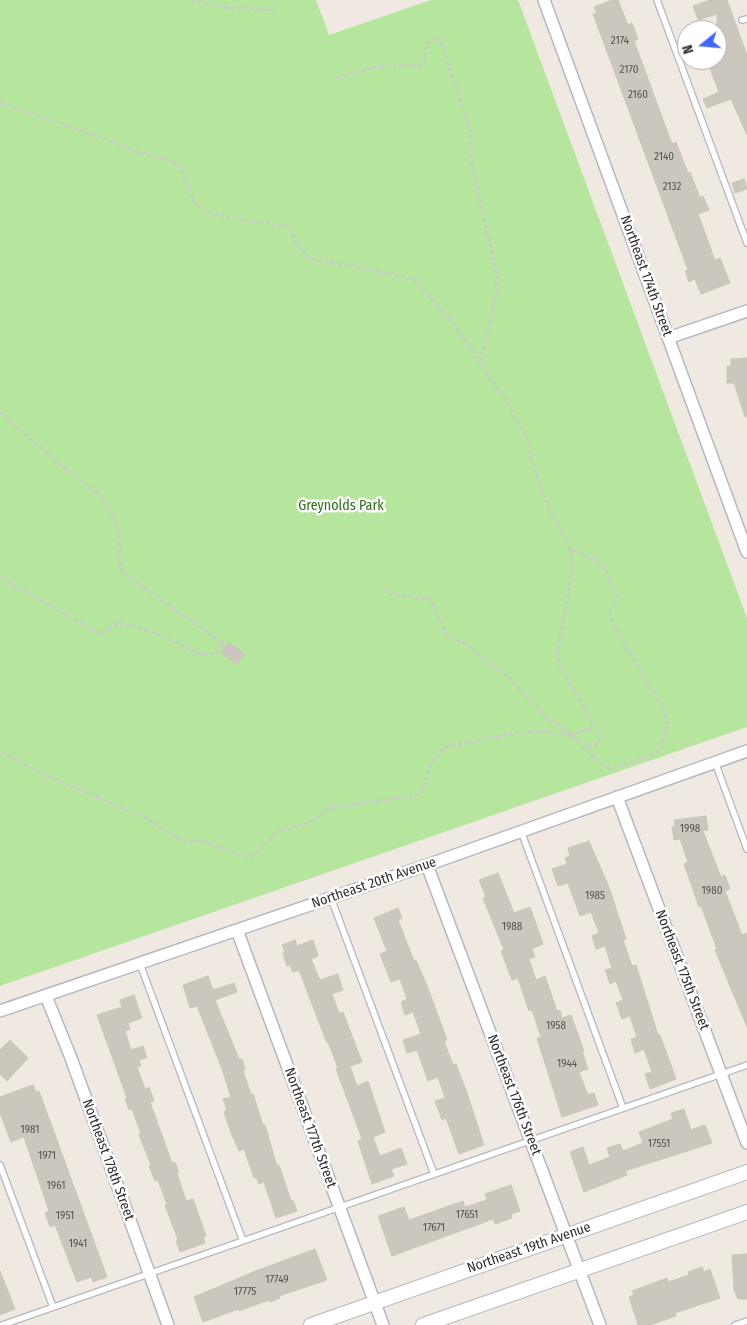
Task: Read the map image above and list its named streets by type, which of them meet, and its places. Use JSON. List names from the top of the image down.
{
  "streets": {
    "street": [
      "Northeast 174th Street",
      "Northeast 20th Avenue",
      "Northeast 175th Street",
      "Northeast 176th Street",
      "Northeast 177th Street",
      "Northeast 178th Street",
      "Northeast 19th Avenue"
    ]
  },
  "crossings": [
    ["Northeast 20th Avenue", "Northeast 175th Street"],
    ["Northeast 20th Avenue", "Northeast 176th Street"],
    ["Northeast 20th Avenue", "Northeast 177th Street"],
    ["Northeast 20th Avenue", "Northeast 178th Street"],
    ["Northeast 176th Street", "Northeast 19th Avenue"],
    ["Northeast 177th Street", "Northeast 19th Avenue"]
  ],
  "parks": ["Greynolds Park"],
  "house_numbers": [
    "2174",
    "2170",
    "2160",
    "2140",
    "2132",
    "1998",
    "1980",
    "1985",
    "1988",
    "1958",
    "1944",
    "1981",
    "17551",
    "1971",
    "1961",
    "17651",
    "1951",
    "17671",
    "1941",
    "17749",
    "17775"
  ],
  "north": "left"
}
